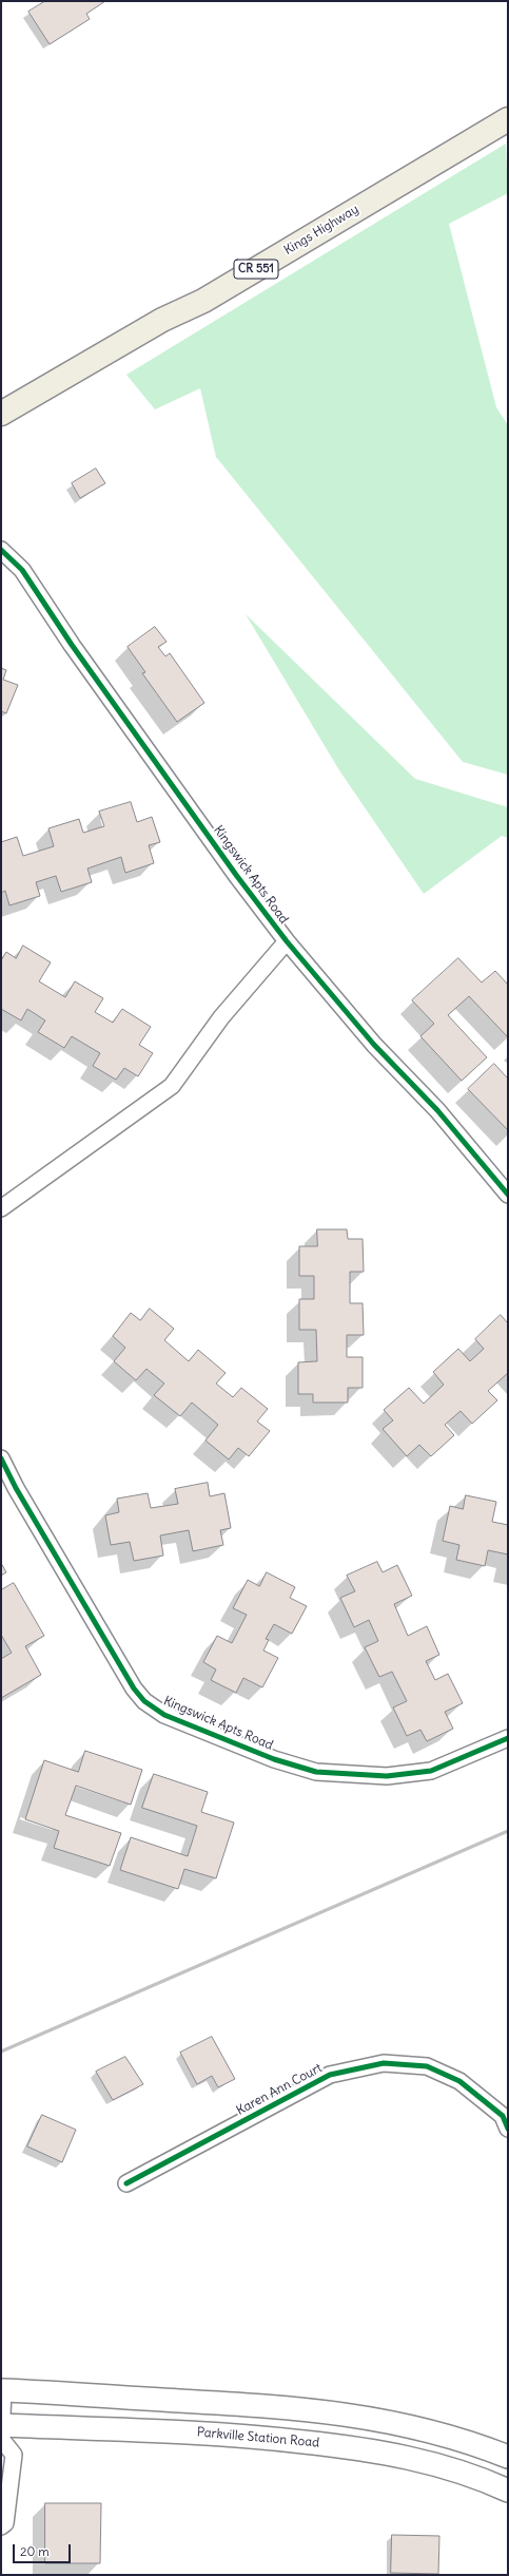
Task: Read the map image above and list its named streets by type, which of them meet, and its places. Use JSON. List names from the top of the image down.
{
  "streets": {
    "main road": ["Kings Highway", "CR 551", "Parkville Station Road"],
    "street": ["Kingswick Apts Road", "Karen Ann Court"]
  },
  "scale_bar": "20 m"
}
